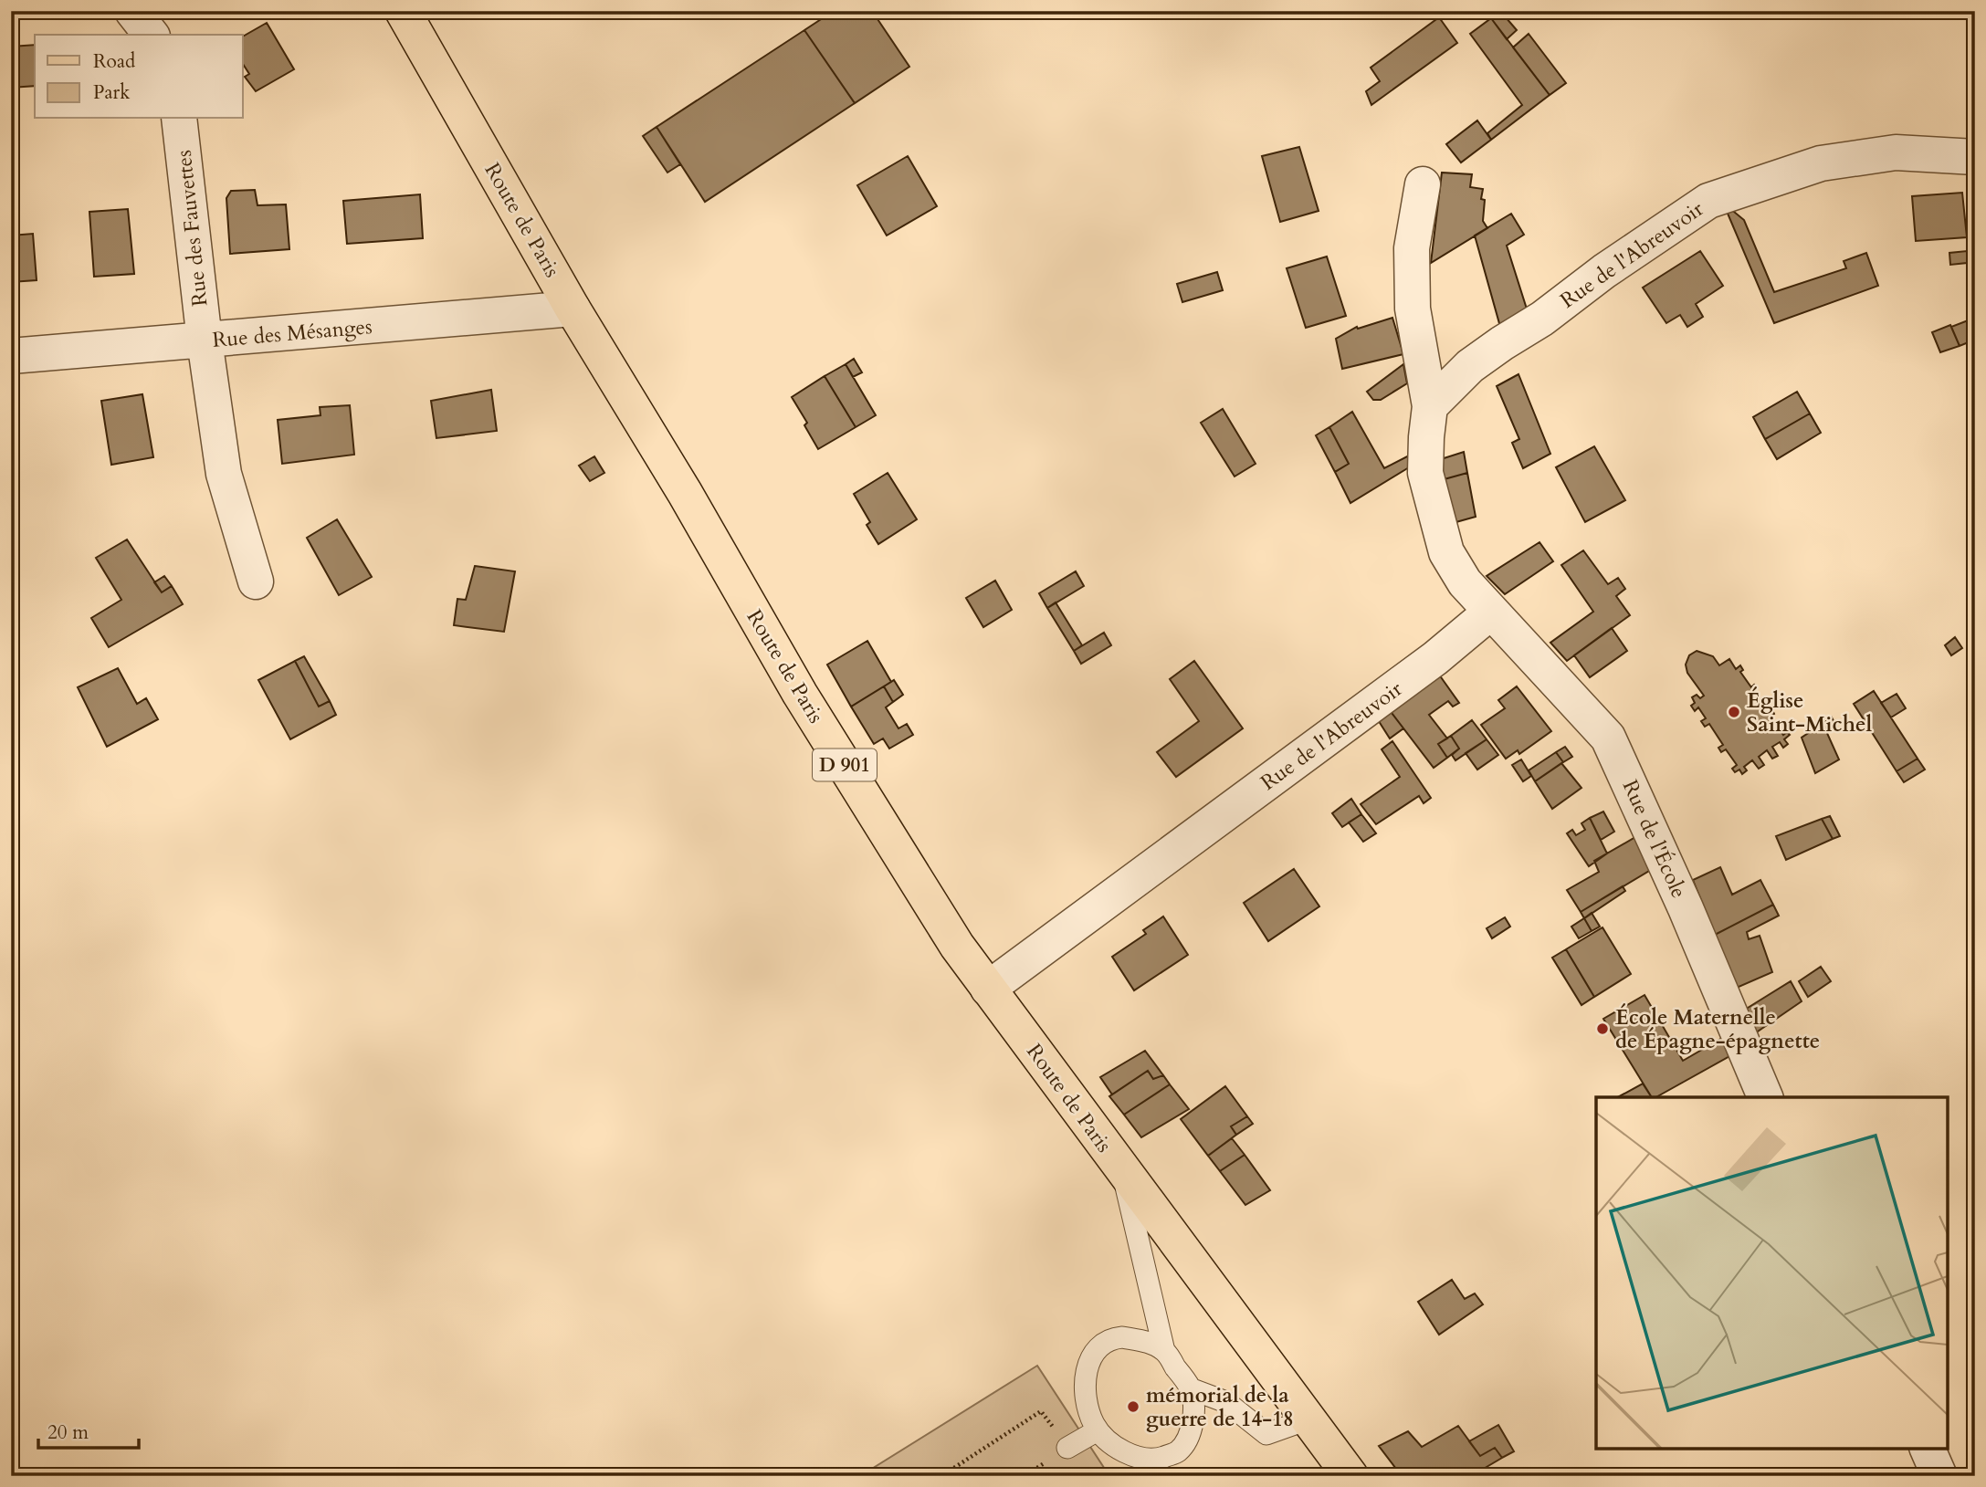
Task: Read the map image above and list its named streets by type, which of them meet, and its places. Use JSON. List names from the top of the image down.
{
  "streets": {
    "main road": ["Route de Paris", "D 901"],
    "street": [
      "Rue des Fauvettes",
      "Rue de l'Abreuvoir",
      "Rue des Mésanges",
      "Rue de l'École"
    ]
  },
  "crossings": [
    ["Route de Paris", "Rue de l'Abreuvoir"],
    ["Route de Paris", "Rue des Mésanges"],
    ["Rue des Fauvettes", "Rue des Mésanges"],
    ["Rue de l'Abreuvoir", "Rue de l'École"]
  ],
  "places": ["Église Saint-Michel", "École Maternelle de Épagne-épagnette", "mémorial de la guerre de 14-18"],
  "legend": ["Road", "Park"],
  "scale_bar": "20 m"
}
